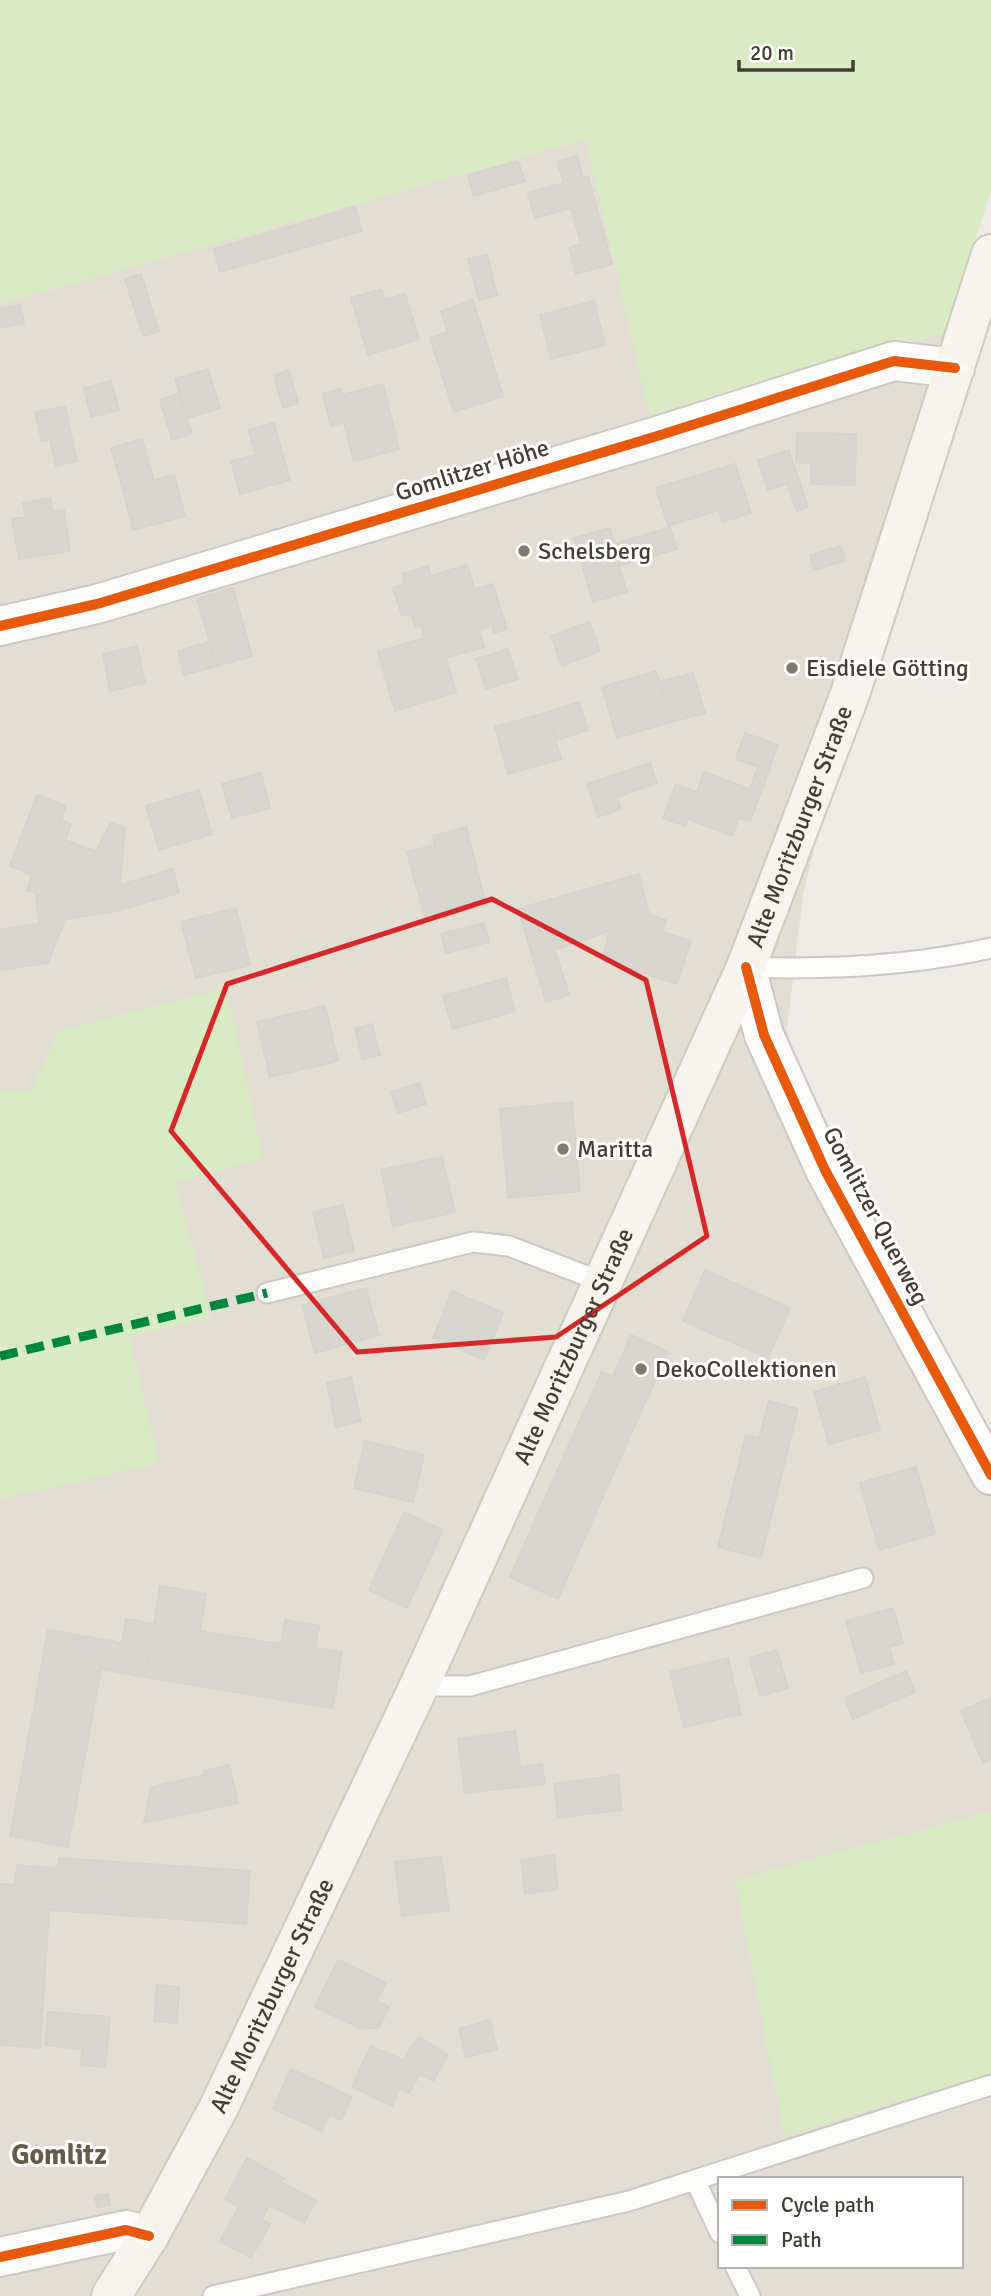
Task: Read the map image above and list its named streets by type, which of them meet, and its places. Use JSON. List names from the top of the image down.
{
  "streets": {
    "main road": ["Alte Moritzburger Straße"],
    "street": ["Gomlitzer Höhe", "Gomlitzer Querweg"]
  },
  "crossings": [
    ["Gomlitzer Höhe", "Alte Moritzburger Straße"],
    ["Alte Moritzburger Straße", "Gomlitzer Querweg"]
  ],
  "districts": ["Gomlitz"],
  "places": [
    "Schelsberg",
    "Eisdiele Götting",
    "Maritta",
    "DekoCollektionen"
  ],
  "legend": ["Cycle path", "Path"],
  "scale_bar": "20 m"
}
